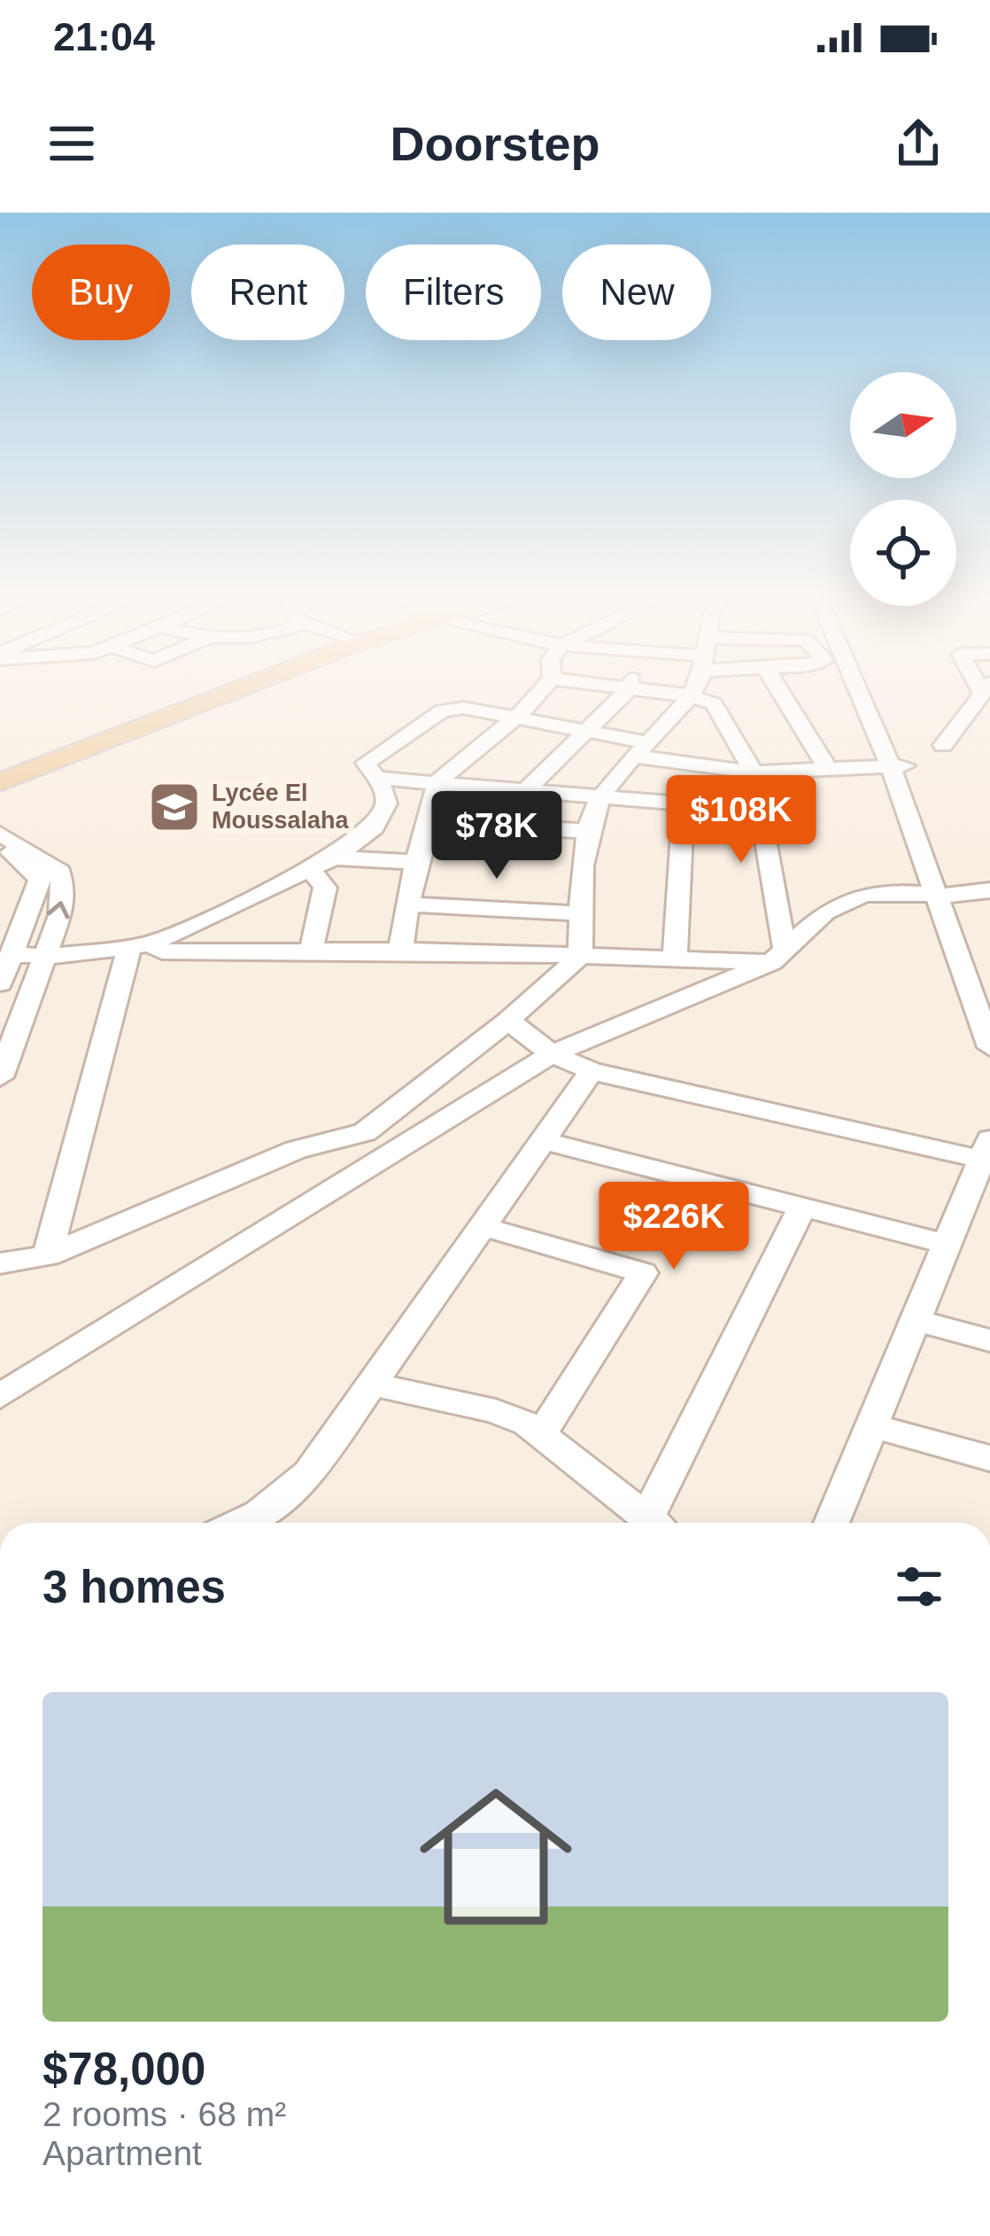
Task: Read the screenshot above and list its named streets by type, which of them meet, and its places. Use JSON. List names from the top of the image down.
{
  "places": {
    "school or university": ["Lycée El Moussalaha"]
  },
  "north": "right",
  "page": {
    "status": "21:04",
    "header": "Doorstep",
    "chip": [
      "Buy",
      "Rent",
      "Filters",
      "New"
    ],
    "price": ["$108K", "$78K", "$226K"],
    "heading": "3 homes",
    "list": [
      {
        "name": "$78,000",
        "note": "2 rooms · 68 m² · Apartment"
      }
    ]
  }
}
